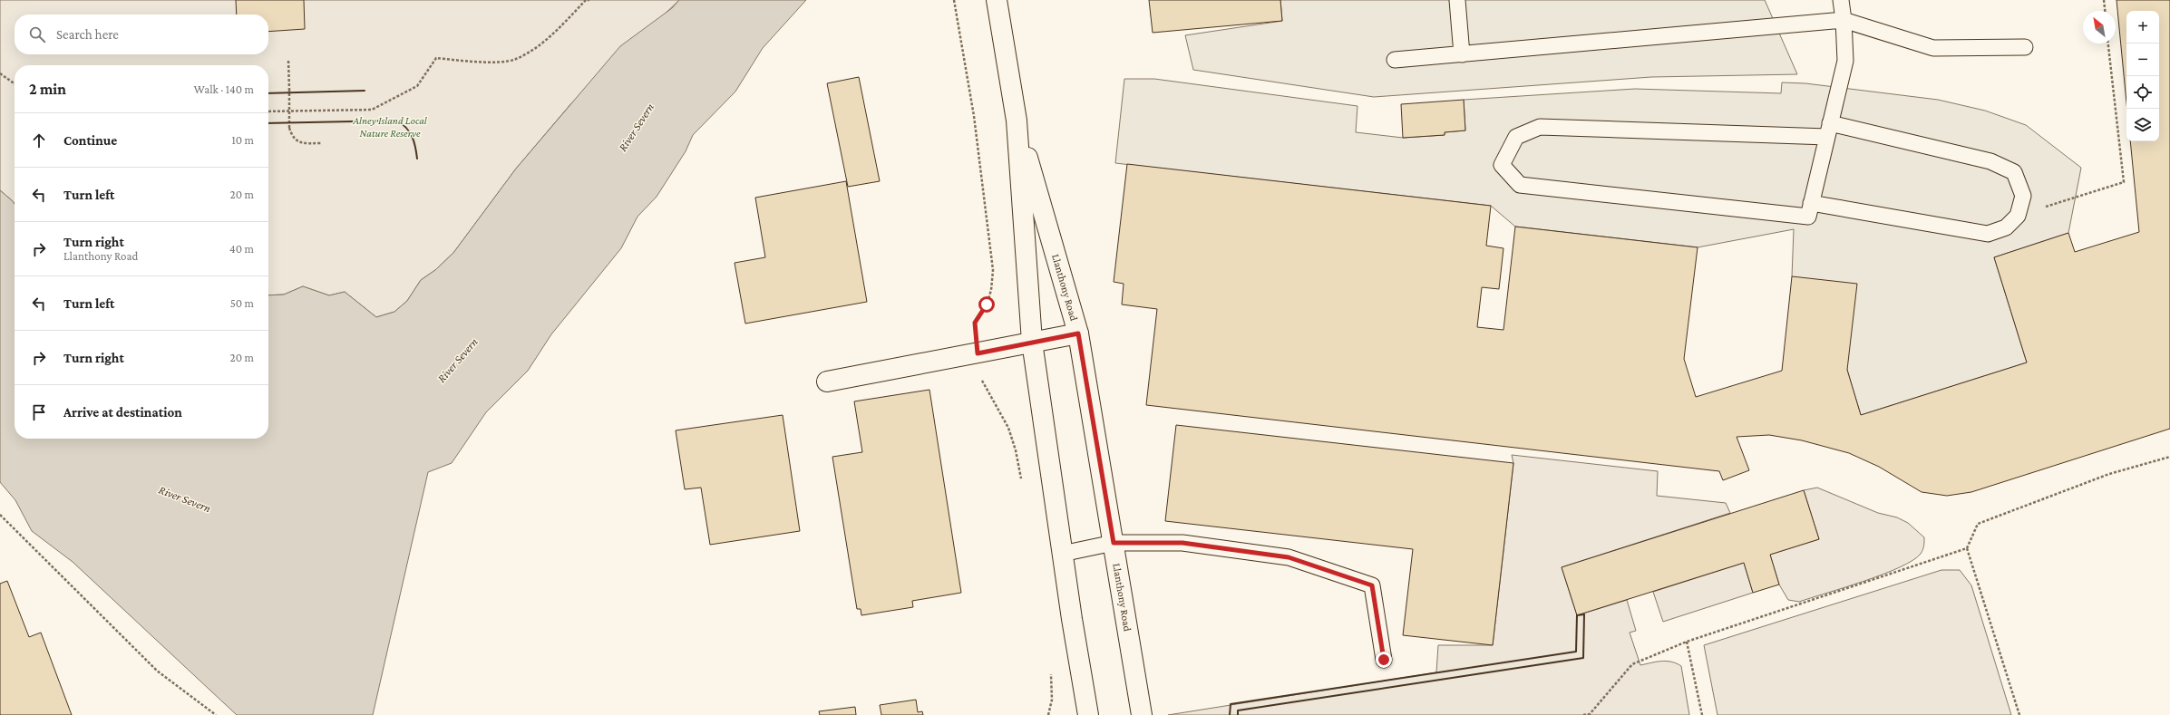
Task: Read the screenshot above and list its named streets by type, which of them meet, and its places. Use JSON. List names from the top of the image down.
{
  "streets": {
    "main road": ["Llanthony Road"]
  },
  "water": ["River Severn"],
  "parks": ["Alney Island Local Nature Reserve"],
  "north": "top left",
  "page": {
    "map_buttons": ["+", "−"],
    "search": "Search here",
    "heading": ["2 min", "Walk · 140 m"],
    "list": [
      ["Continue", "10 m"],
      ["Turn left", "20 m"],
      ["Turn right", "Llanthony Road", "40 m"],
      ["Turn left", "50 m"],
      ["Turn right", "20 m"],
      "Arrive at destination"
    ]
  }
}
